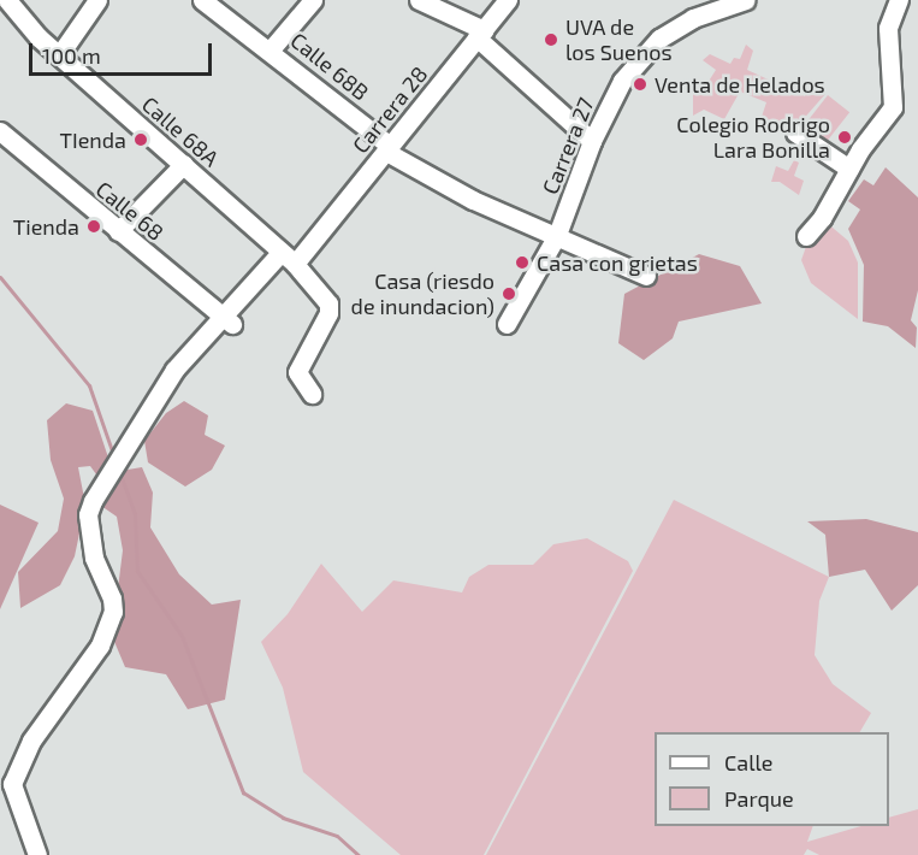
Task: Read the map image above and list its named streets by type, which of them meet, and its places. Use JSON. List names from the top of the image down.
{
  "streets": {
    "street": [
      "Calle 68B",
      "Carrera 28",
      "Calle 68A",
      "Carrera 27",
      "Calle 68"
    ]
  },
  "crossings": [
    ["Calle 68B", "Carrera 28"],
    ["Calle 68B", "Carrera 27"],
    ["Carrera 28", "Calle 68A"]
  ],
  "places": [
    "UVA de los Suenos",
    "Venta de Helados",
    "Colegio Rodrigo Lara Bonilla",
    "TIenda",
    "Tienda",
    "Casa con grietas",
    "Casa (riesdo de inundacion)"
  ],
  "legend": ["Calle", "Parque"],
  "scale_bar": "100 m"
}
